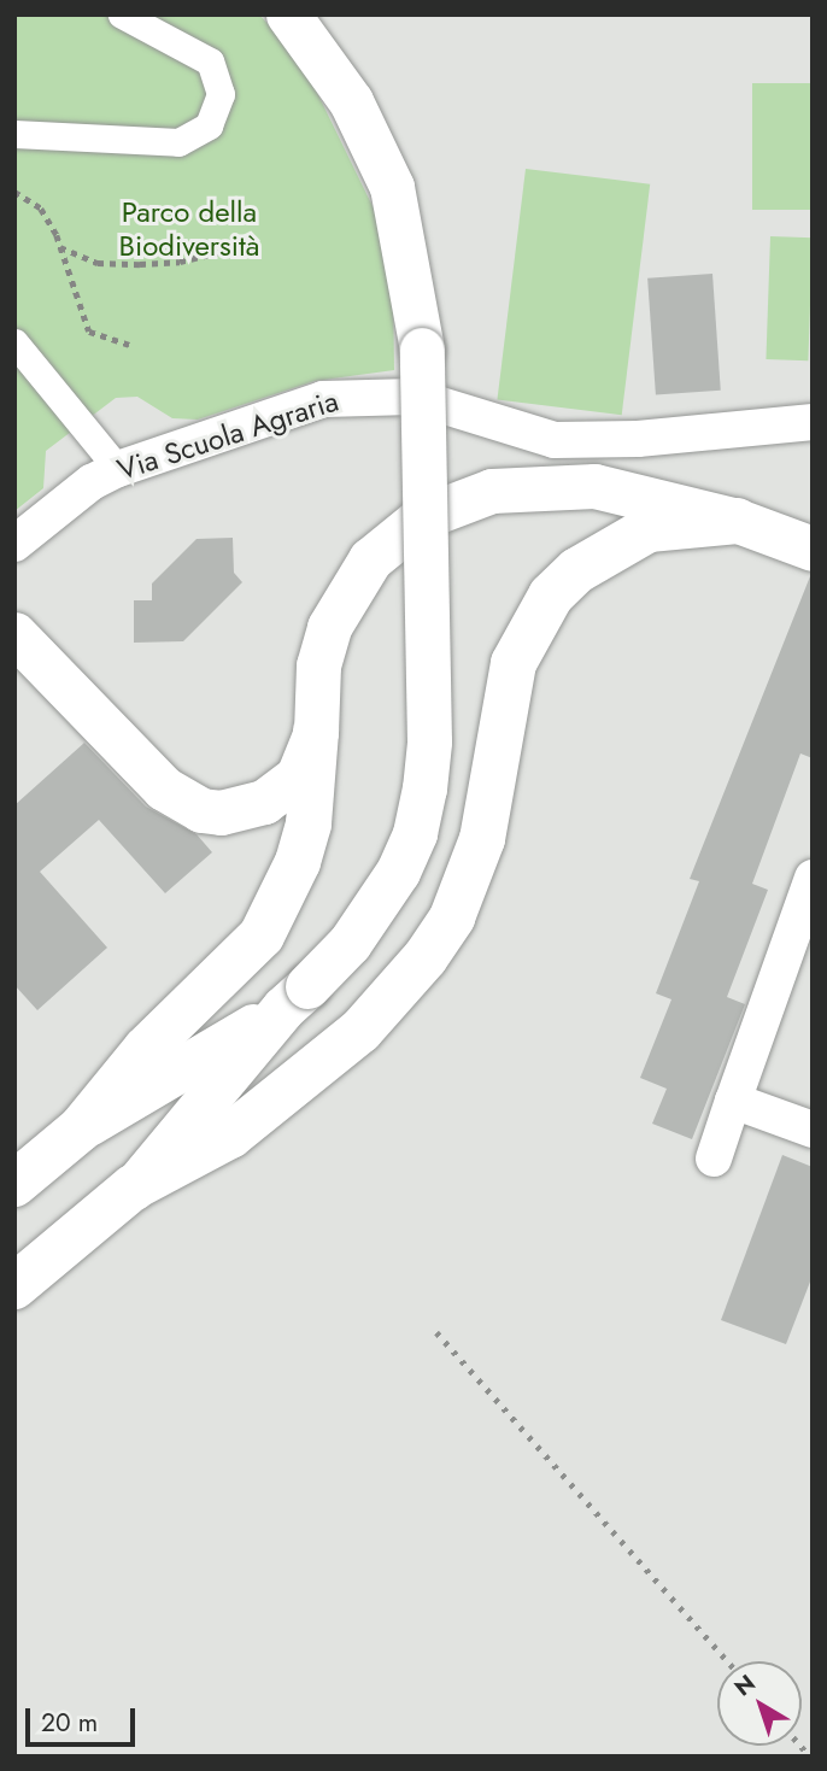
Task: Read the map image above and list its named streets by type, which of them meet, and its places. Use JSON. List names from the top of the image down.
{
  "streets": {
    "street": ["Via Scuola Agraria"]
  },
  "parks": ["Parco della Biodiversità"],
  "scale_bar": "20 m",
  "north": "top left"
}
